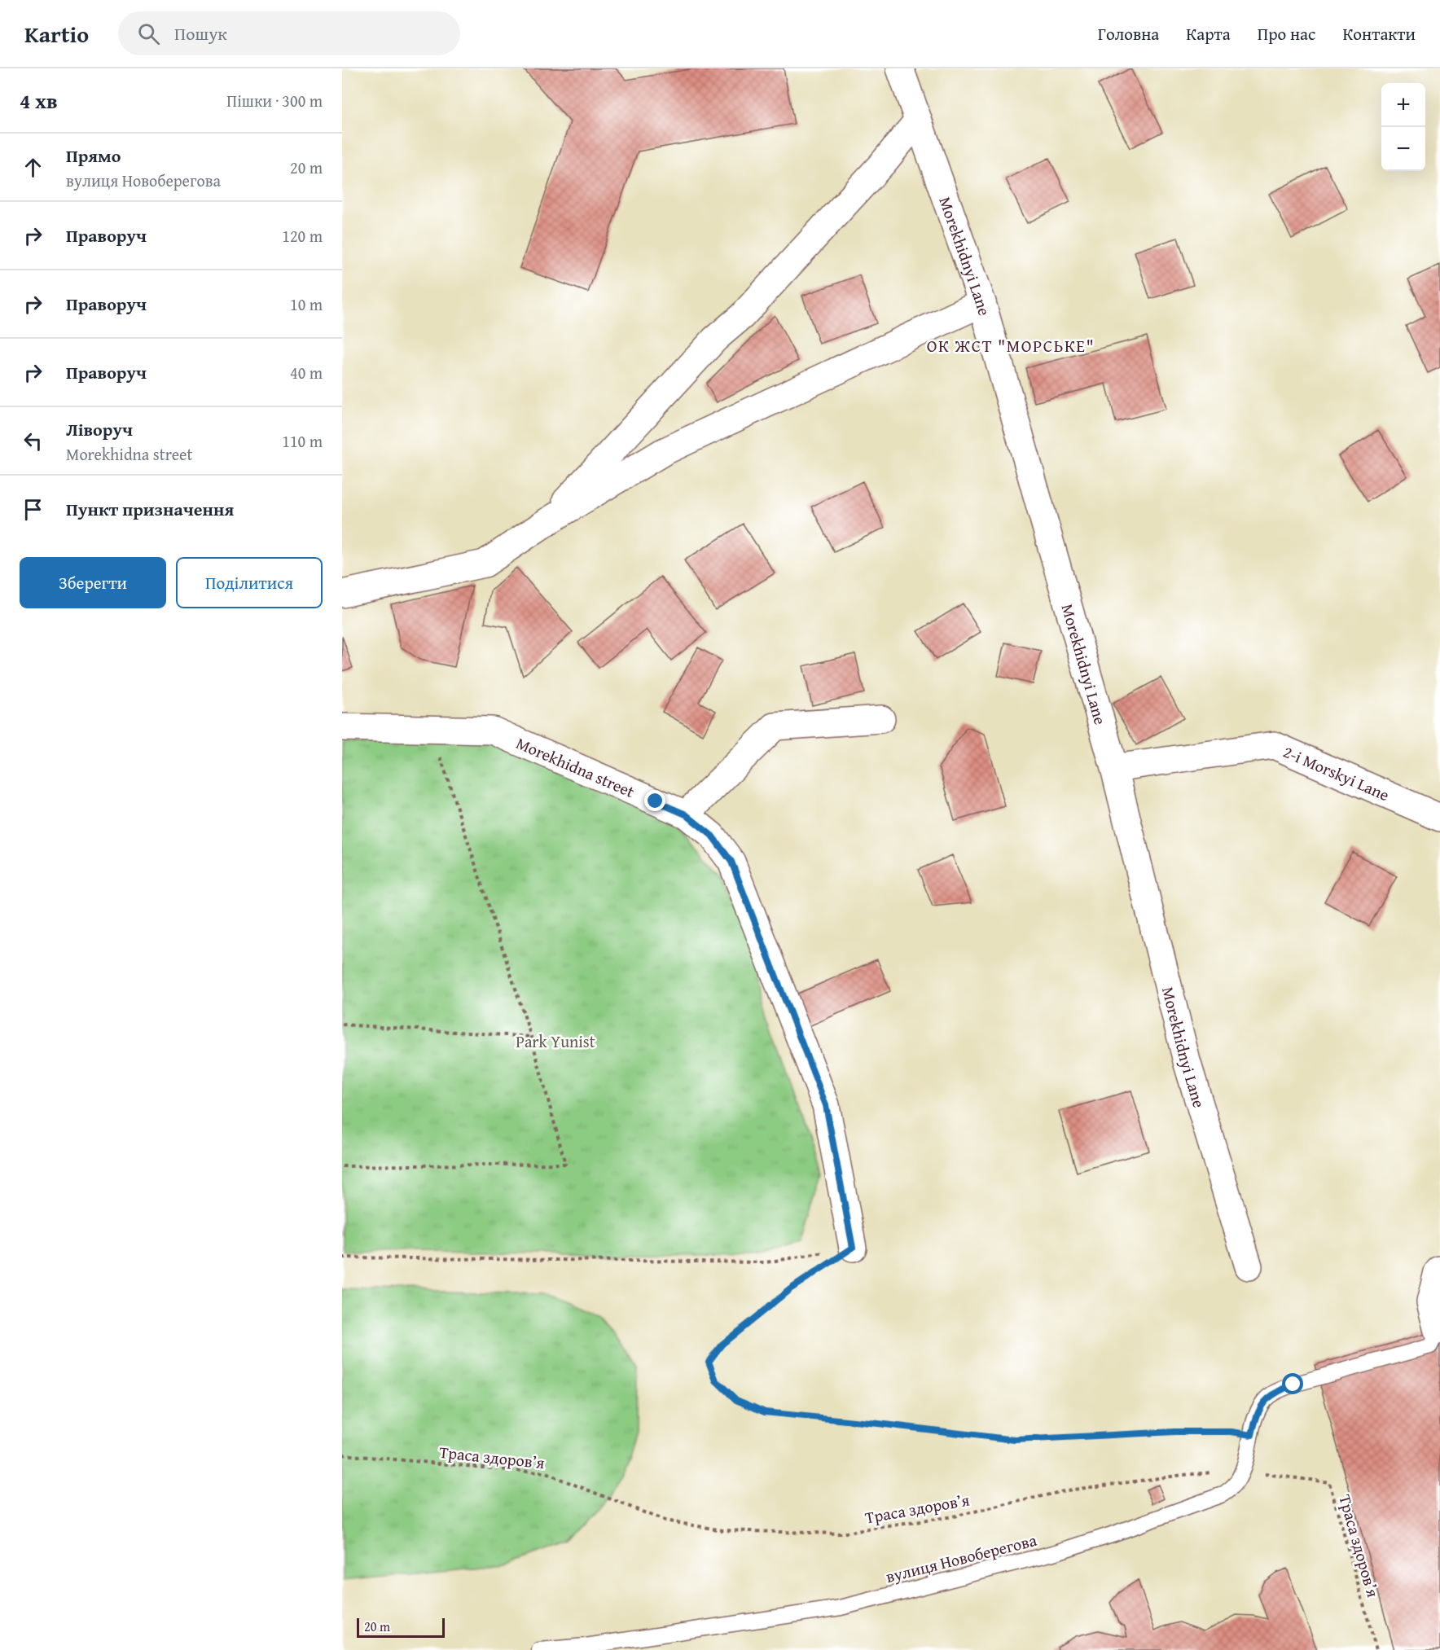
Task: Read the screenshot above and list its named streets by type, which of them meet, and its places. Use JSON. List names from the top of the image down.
{
  "streets": {
    "street": ["Morekhidnyi Lane", "Morekhidna street", "2-i Morskyi Lane"],
    "lane": ["вулиця Новоберегова"],
    "path": ["Траса здоров’я"]
  },
  "crossings": [
    ["Morekhidnyi Lane", "2-i Morskyi Lane"],
    ["Траса здоров’я", "вулиця Новоберегова"]
  ],
  "districts": ["ОК ЖСТ \"МОРСЬКЕ\""],
  "parks": ["Park Yunist"],
  "scale_bar": "20 m",
  "page": {
    "header": "Kartio",
    "search": "Пошук",
    "nav": [
      "Головна",
      "Карта",
      "Про нас",
      "Контакти"
    ],
    "heading": ["4 хв", "Пішки · 300 m"],
    "map_buttons": ["+", "−"],
    "list": [
      ["Прямо", "вулиця Новоберегова", "20 m"],
      ["Праворуч", "120 m"],
      ["Праворуч", "10 m"],
      ["Праворуч", "40 m"],
      ["Ліворуч", "Morekhidna street", "110 m"],
      "Пункт призначення"
    ],
    "buttons": ["Зберегти", "Поділитися"],
    "scale": "20 m"
  }
}
